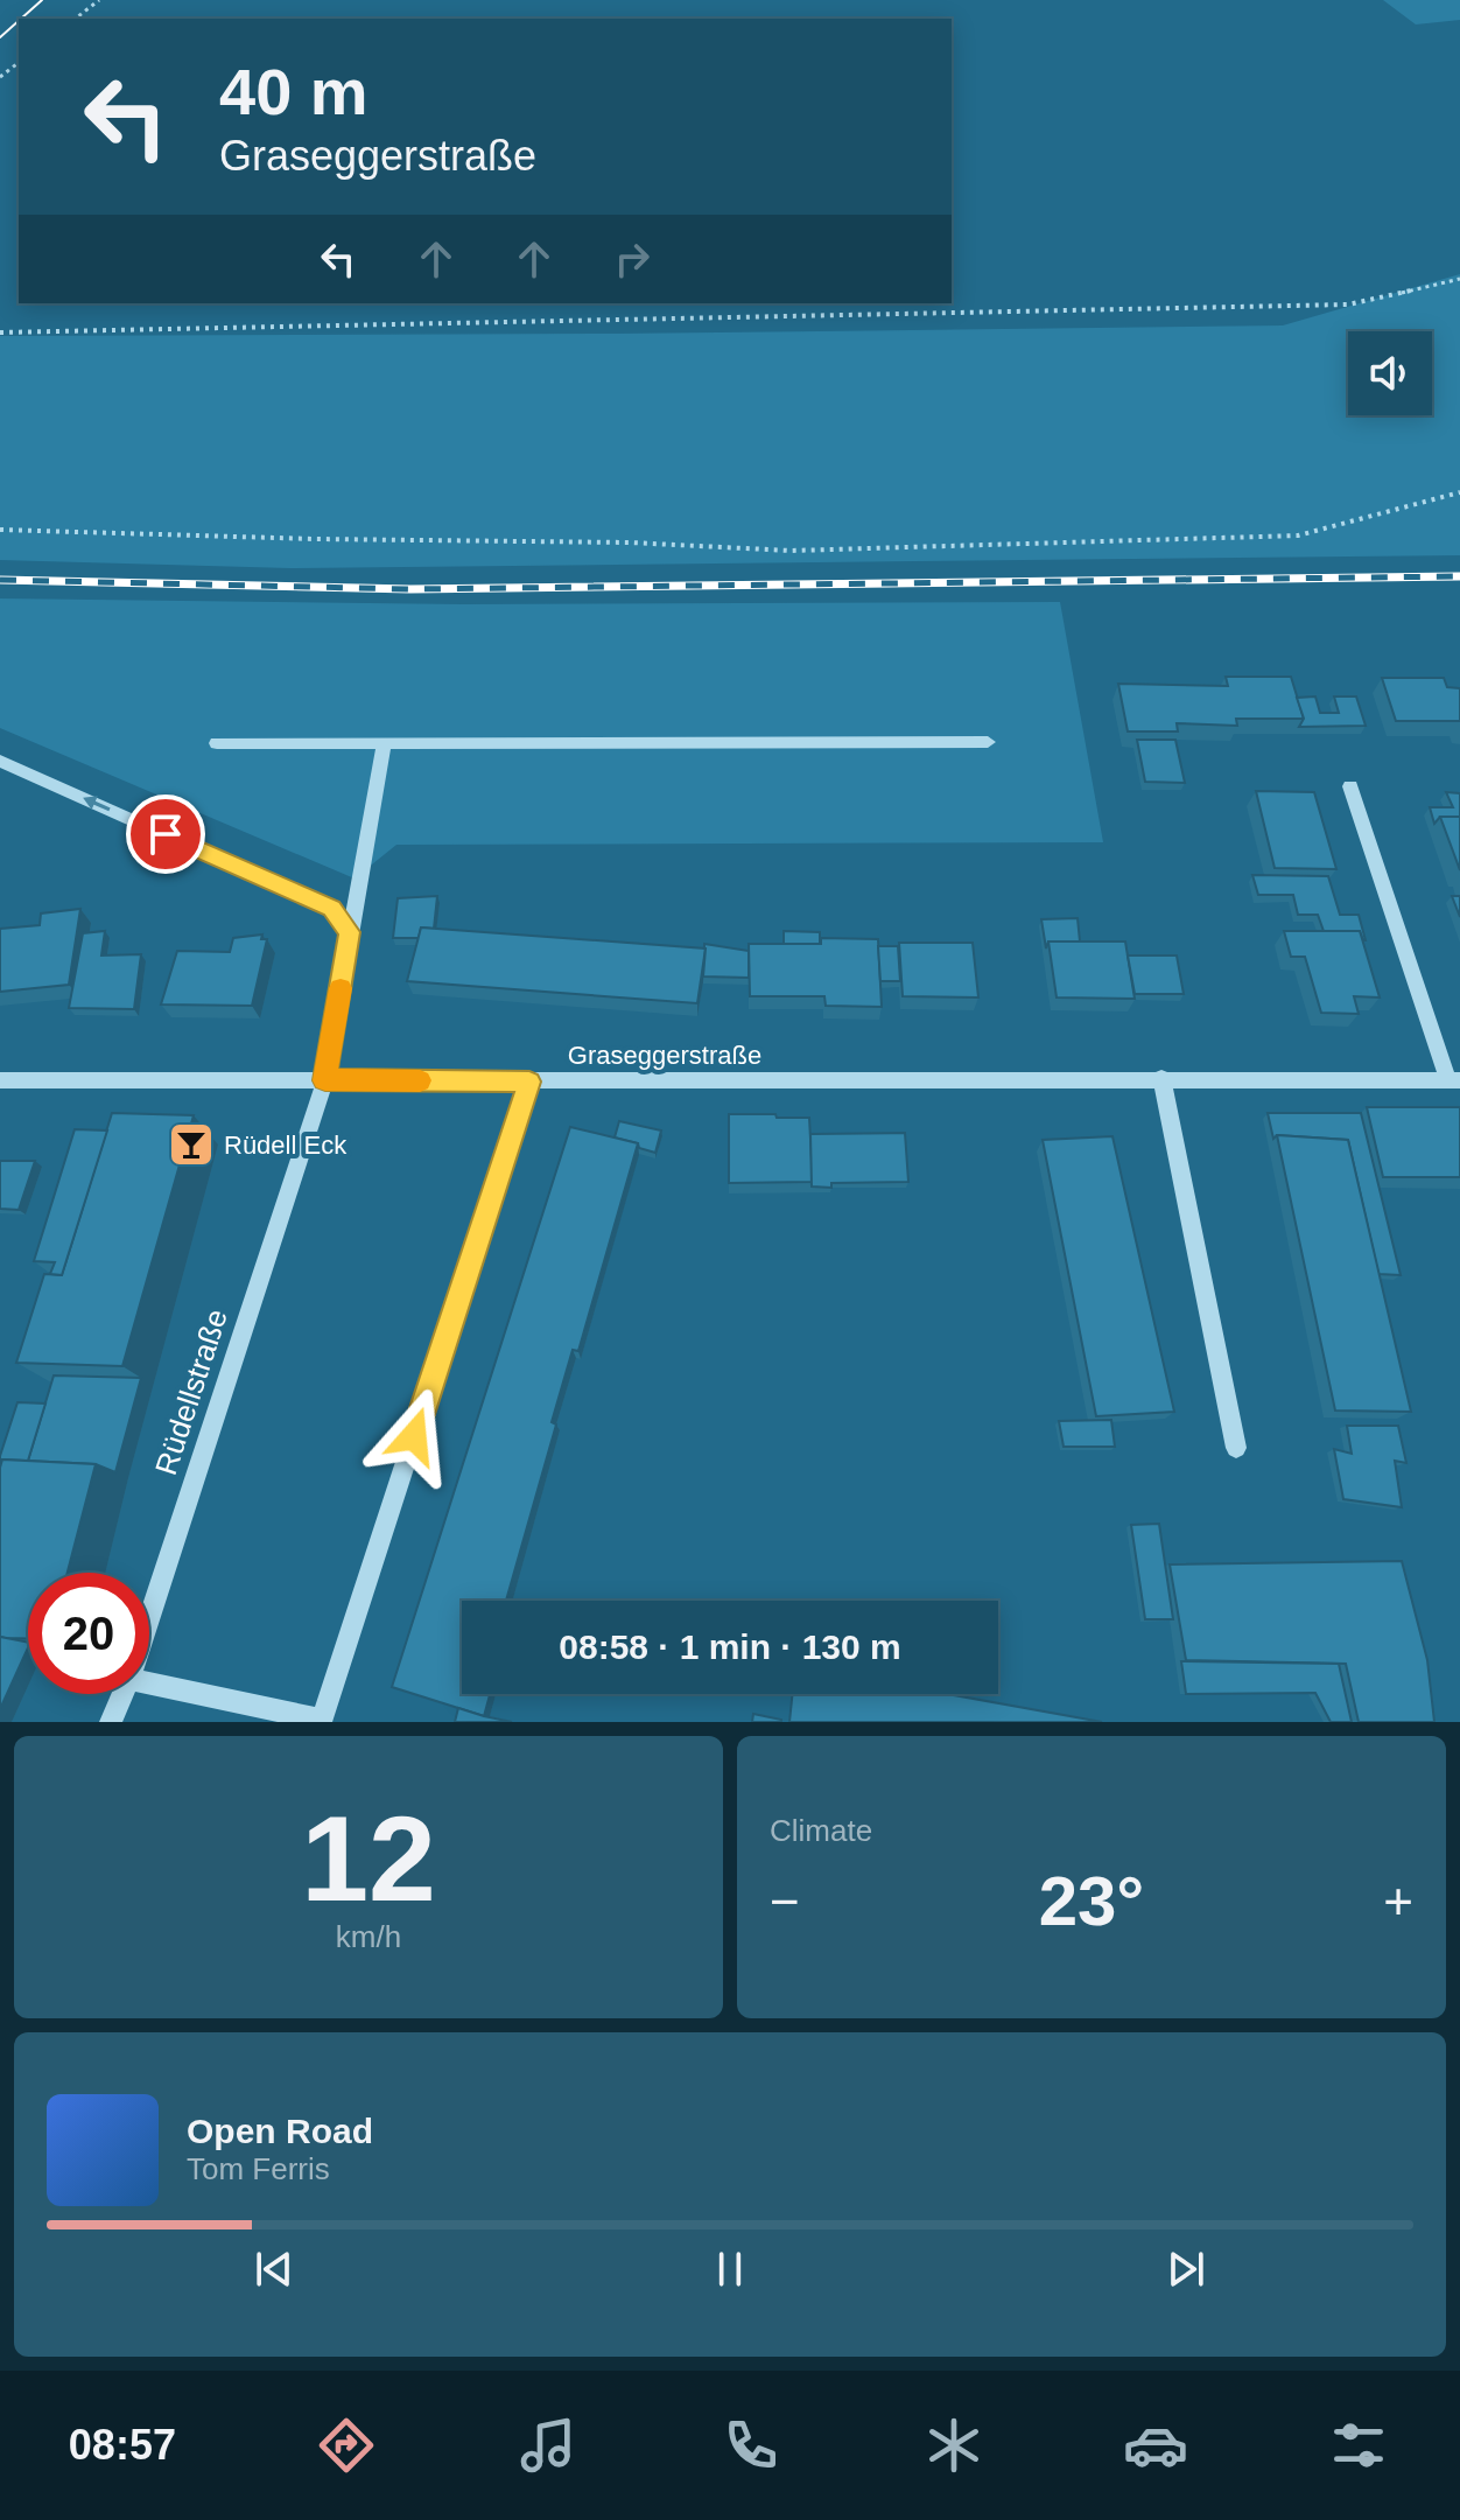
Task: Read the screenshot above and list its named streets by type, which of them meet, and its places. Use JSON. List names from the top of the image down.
{
  "streets": {
    "street": ["Graseggerstraße", "Rüdellstraße"]
  },
  "crossings": [
    ["Graseggerstraße", "Rüdellstraße"]
  ],
  "places": {
    "bar": ["Rüdell Eck"]
  },
  "page": {
    "turn": ["40 m", "Graseggerstraße"],
    "limit": "20",
    "trip": "08:58 · 1 min · 130 m",
    "tile": [
      ["12", "km/h"],
      "Climate"
    ],
    "heat": ["−", "23°", "+"],
    "song": ["Open Road", "Tom Ferris"],
    "tabs": "08:57"
  }
}
